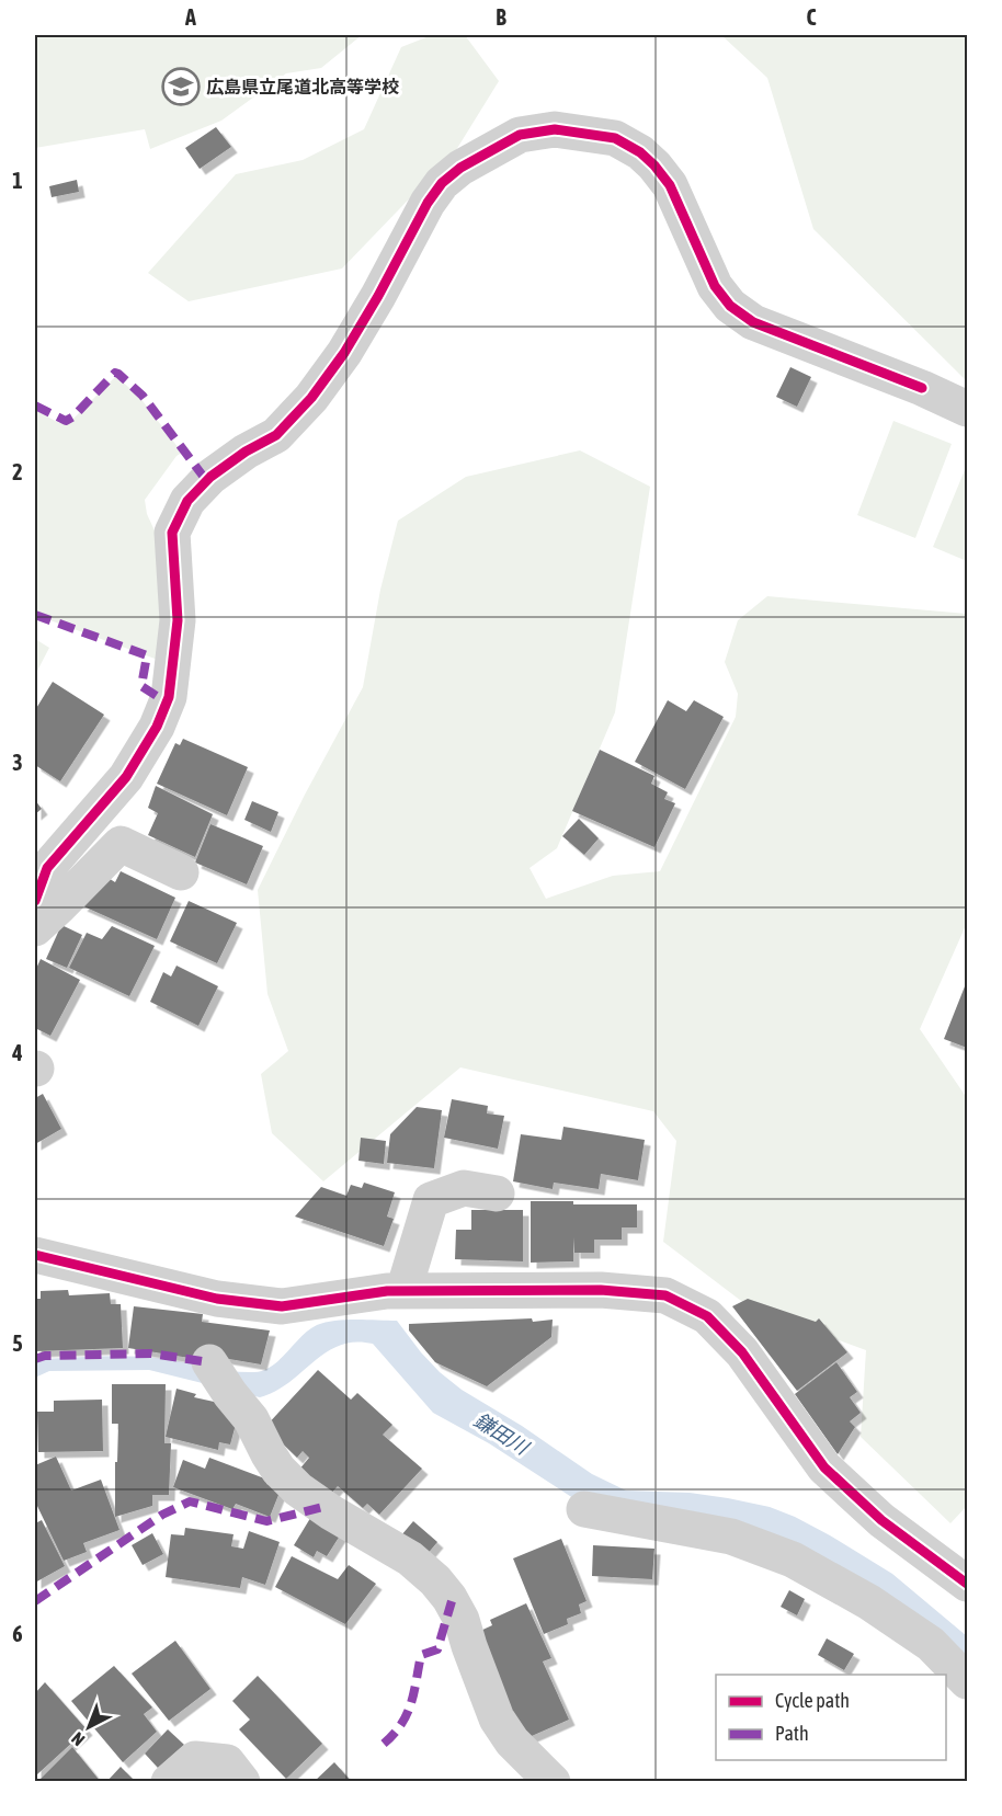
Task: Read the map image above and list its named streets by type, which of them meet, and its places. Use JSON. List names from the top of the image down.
{
  "water": ["鎌田川"],
  "places": {
    "school or university": ["広島県立尾道北高等学校"]
  },
  "legend": ["Cycle path", "Path"],
  "north": "bottom left",
  "grid": {
    "columns": ["A", "B", "C"],
    "rows": [
      "1",
      "2",
      "3",
      "4",
      "5",
      "6"
    ]
  }
}
